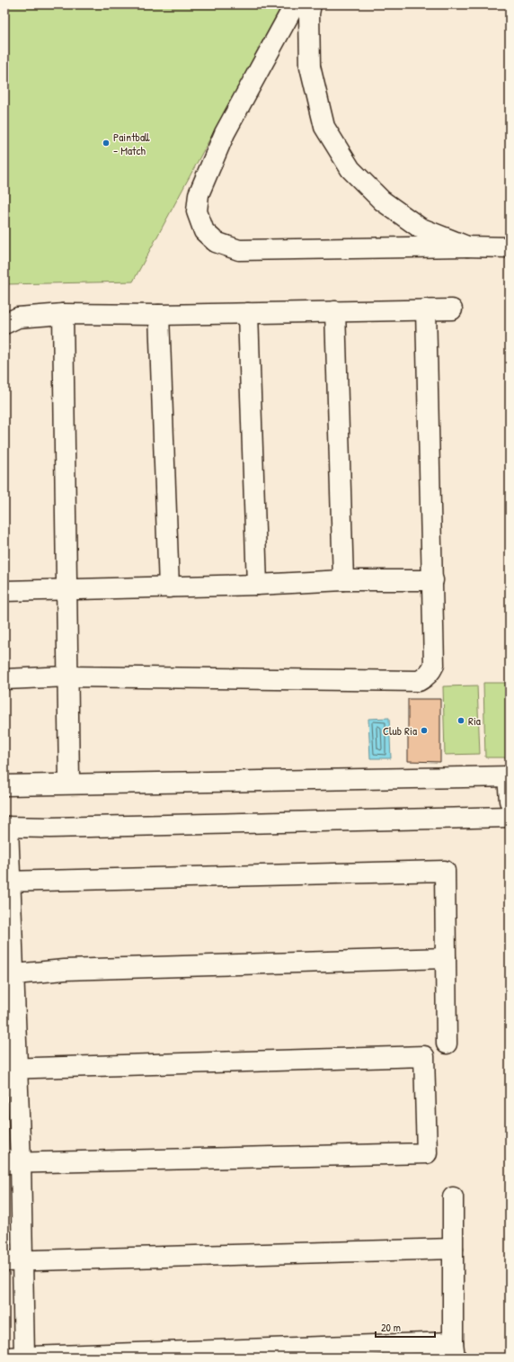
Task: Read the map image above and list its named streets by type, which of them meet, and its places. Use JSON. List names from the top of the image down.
{
  "places": ["Paintball - Match", "Ria", "Club Ria"],
  "scale_bar": "20 m"
}
